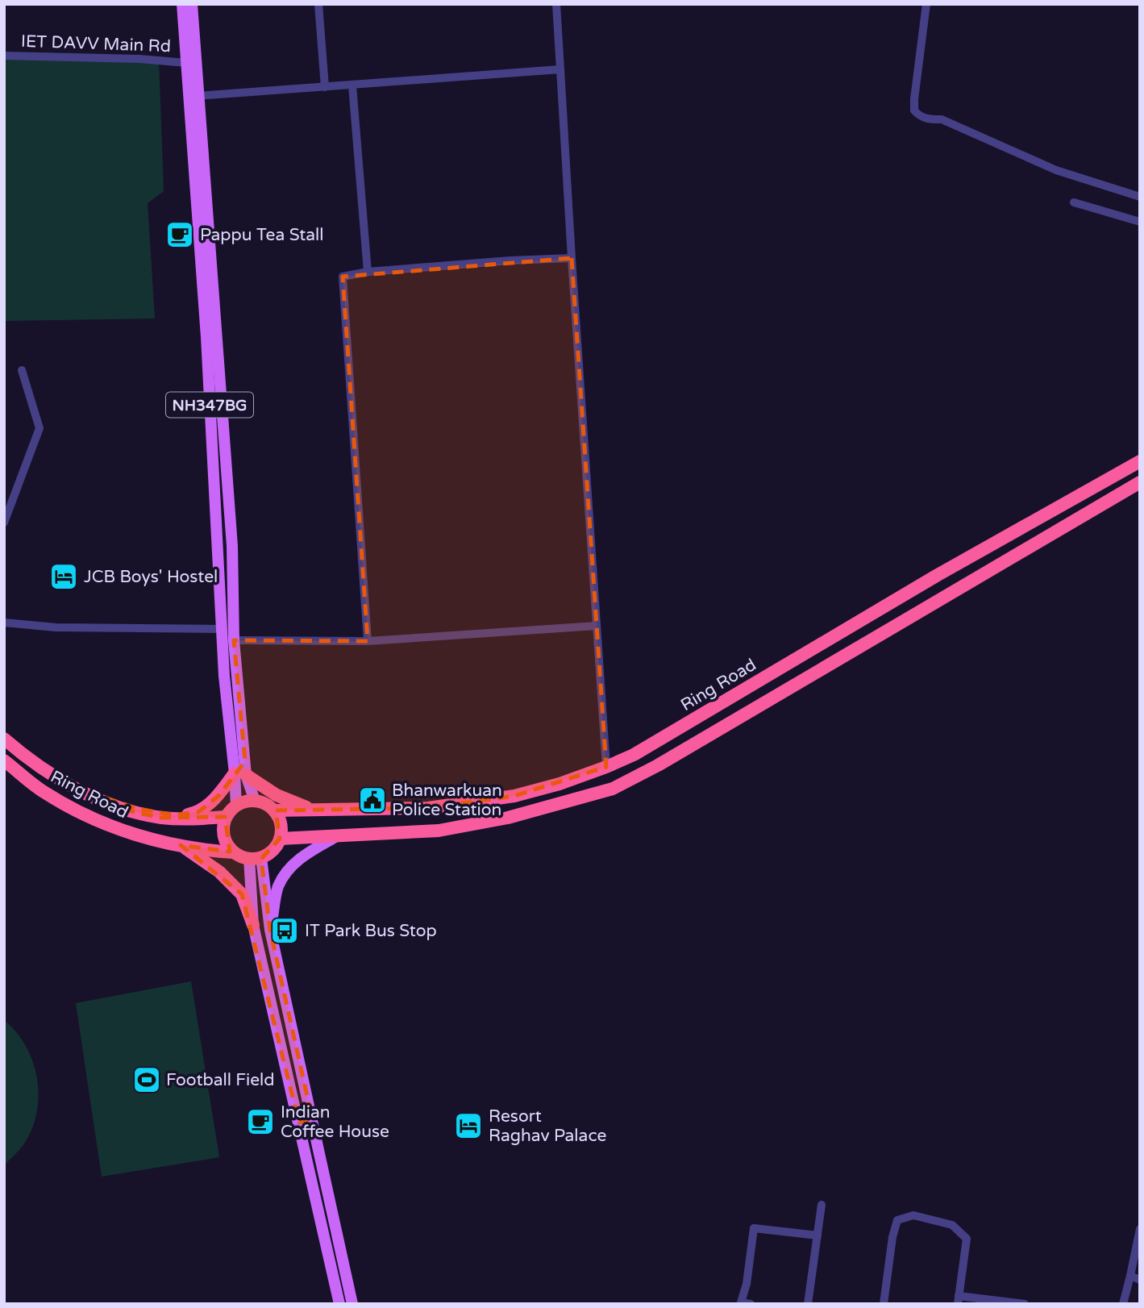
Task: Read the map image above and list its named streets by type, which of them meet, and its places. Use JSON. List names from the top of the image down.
{
  "streets": {
    "highway": ["Ring Road"],
    "main road": ["NH347BG"],
    "street": ["IET DAVV Main Rd"]
  },
  "crossings": [
    ["IET DAVV Main Rd", "NH347BG"],
    ["NH347BG", "Ring Road"]
  ],
  "places": {
    "cafe": ["Pappu Tea Stall", "Indian Coffee House"],
    "hotel": ["JCB Boys' Hostel", "Resort Raghav Palace"],
    "public building": ["Bhanwarkuan Police Station"],
    "bus stop": ["IT Park Bus Stop"],
    "sports": ["Football Field"]
  }
}
